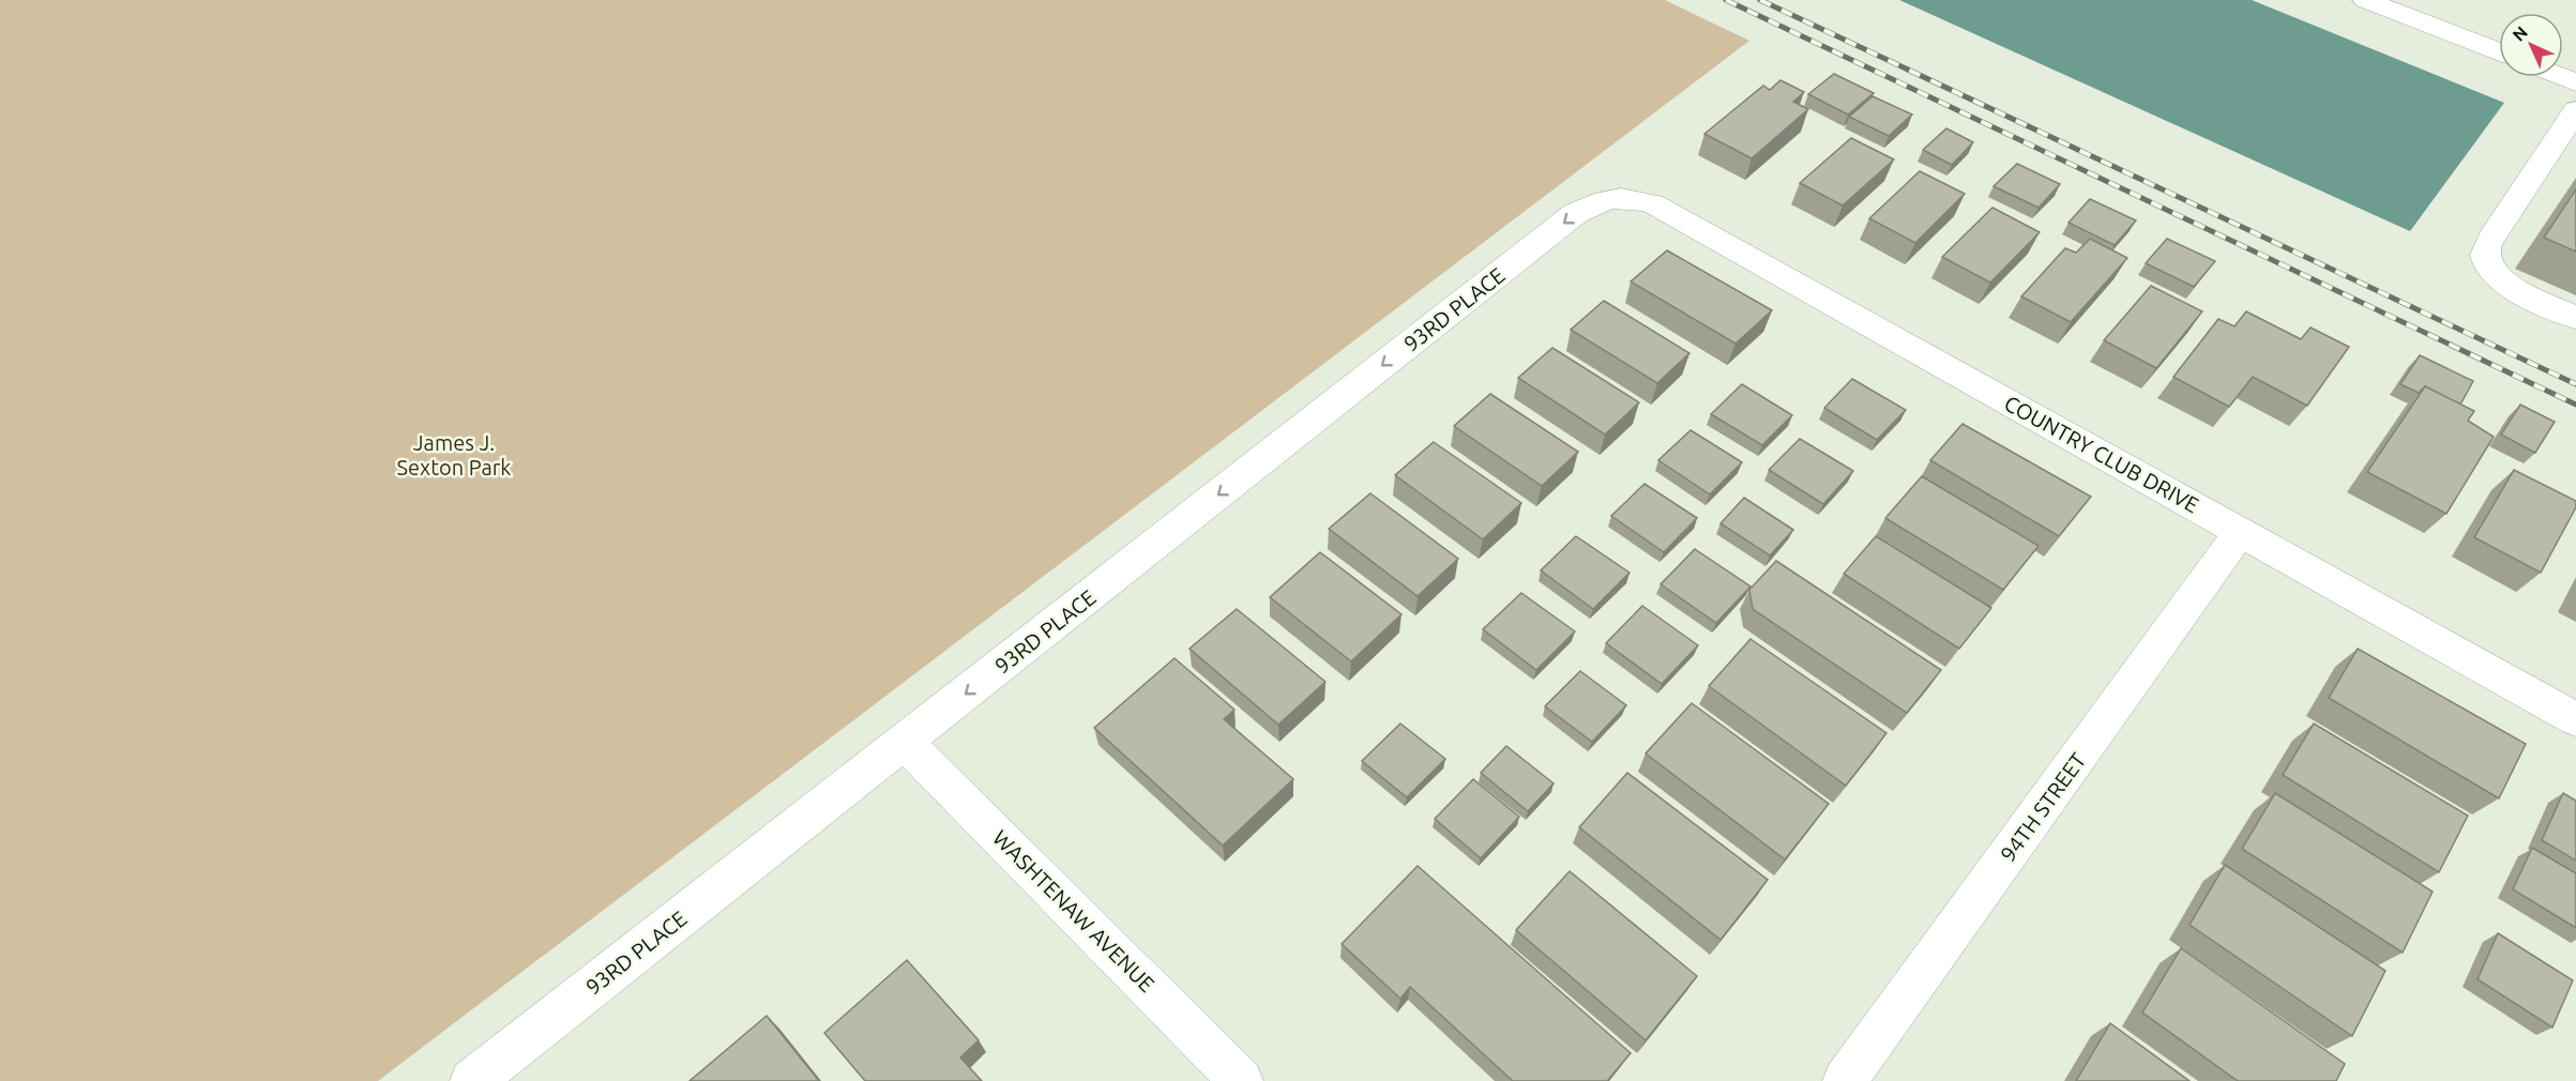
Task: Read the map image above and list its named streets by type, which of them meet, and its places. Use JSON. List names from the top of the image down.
{
  "streets": {
    "street": [
      "93RD PLACE",
      "COUNTRY CLUB DRIVE",
      "94TH STREET",
      "WASHTENAW AVENUE"
    ]
  },
  "crossings": [
    ["93RD PLACE", "COUNTRY CLUB DRIVE"],
    ["93RD PLACE", "WASHTENAW AVENUE"],
    ["COUNTRY CLUB DRIVE", "94TH STREET"]
  ],
  "one_way": ["93RD PLACE"],
  "parks": ["James J. Sexton Park"],
  "north": "top left"
}
